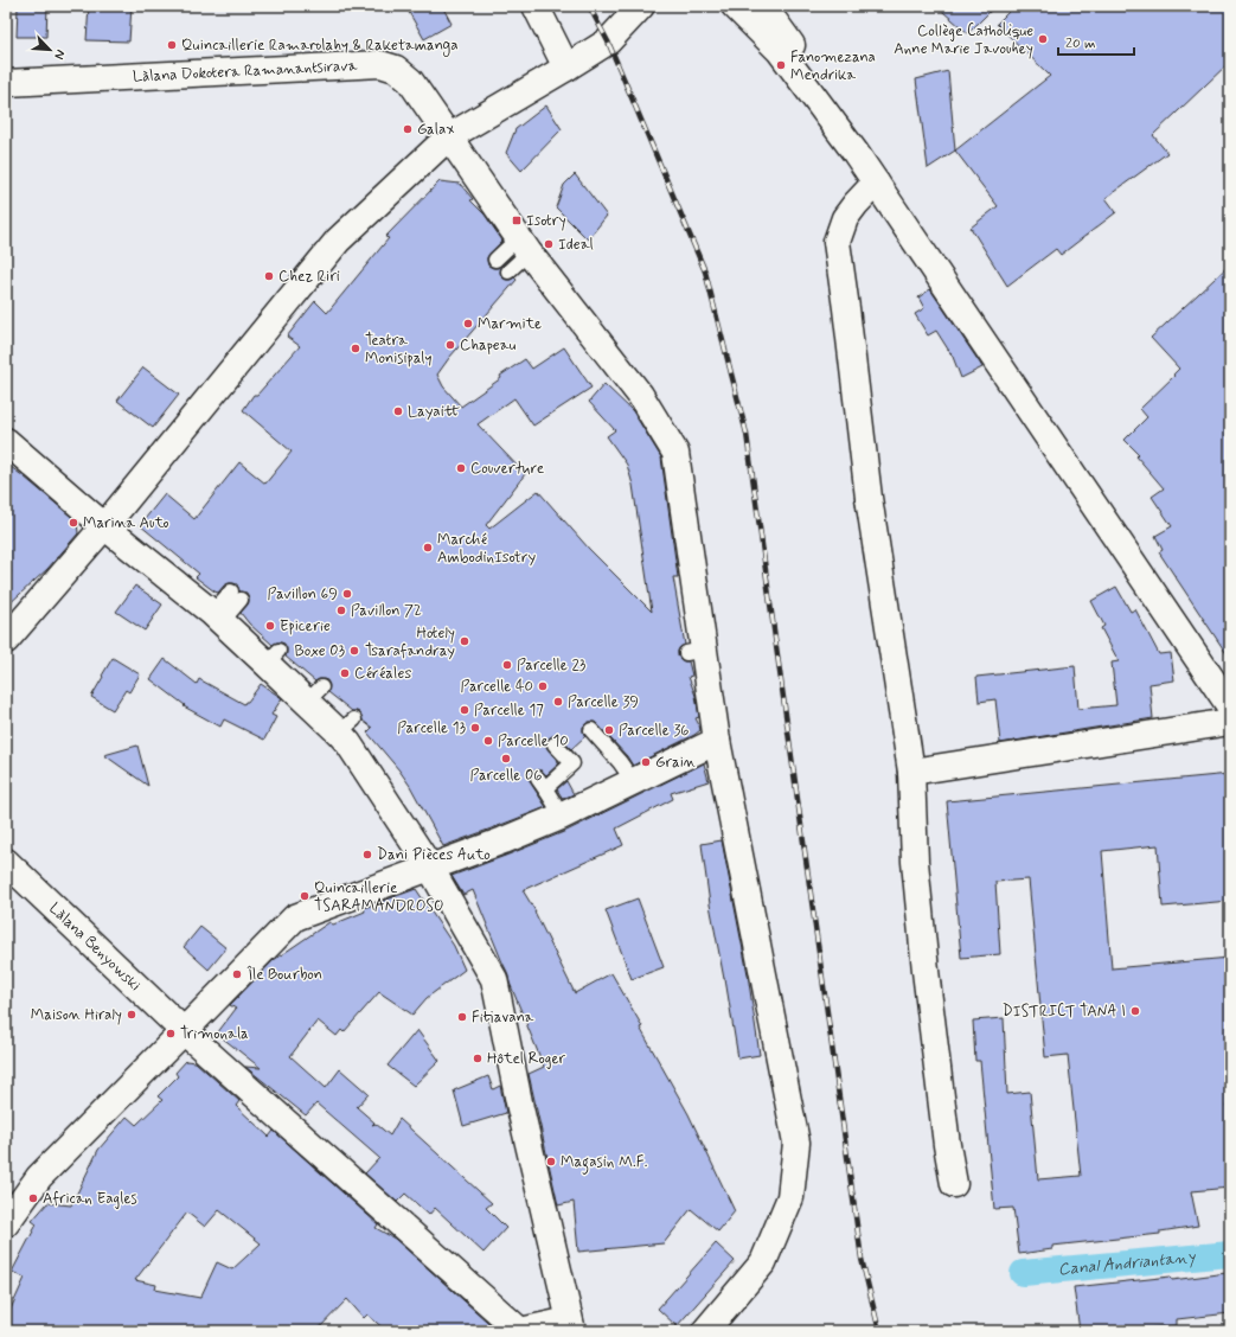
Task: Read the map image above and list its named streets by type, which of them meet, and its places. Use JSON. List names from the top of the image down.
{
  "streets": {
    "street": ["Làlana Dokotera Ramanantsirava", "Làlana Benyowski"]
  },
  "water": ["Canal Andriantany"],
  "places": {
    "other": [
      "Collège Catholique Anne Marie Javouhey",
      "Quincaillerie Ramarolahy & Raketamanga",
      "Fanomezana Mendrika",
      "Galax",
      "Ideal",
      "Chez Riri",
      "Marmite",
      "Chapeau",
      "Teatra Monisipaly",
      "Layaitt",
      "Couverture",
      "Marina Auto",
      "Marché AmbodinIsotry",
      "Pavillon 69",
      "Pavillon 72",
      "Epicerie",
      "Hotely Tsarafandray",
      "Boxe 03",
      "Parcelle 23",
      "Céréales",
      "Parcelle 40",
      "Parcelle 39",
      "Parcelle 17",
      "Parcelle 13",
      "Parcelle 36",
      "Parcelle 10",
      "Parcelle 06",
      "Grain",
      "Dani Pièces Auto",
      "Quincaillerie TSARAMANDROSO",
      "Île Bourbon",
      "DISTRICT TANA I",
      "Maison Hiraly",
      "Fitiavana",
      "Trimonala",
      "Hôtel Roger",
      "Magasin M.F.",
      "African Eagles"
    ],
    "transit": ["Isotry"]
  },
  "scale_bar": "20 m",
  "north": "bottom right"
}
